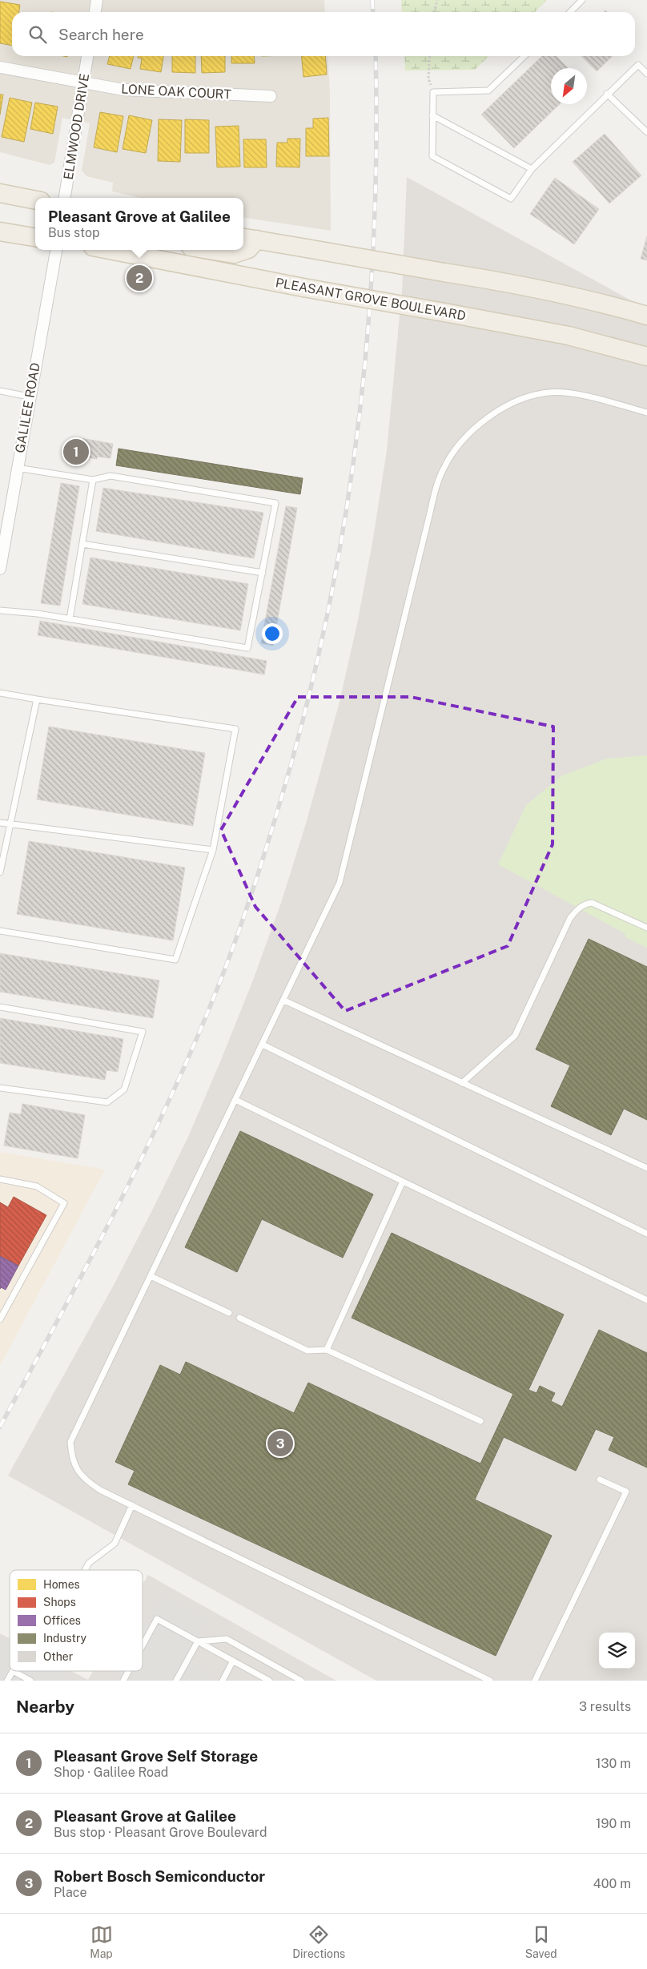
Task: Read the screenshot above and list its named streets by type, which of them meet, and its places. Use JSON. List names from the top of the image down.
{
  "streets": {
    "main road": ["PLEASANT GROVE BOULEVARD"],
    "street": ["LONE OAK COURT", "ELMWOOD DRIVE", "GALILEE ROAD"]
  },
  "crossings": [
    ["LONE OAK COURT", "ELMWOOD DRIVE"]
  ],
  "legend": [
    "Homes",
    "Shops",
    "Offices",
    "Industry",
    "Other"
  ],
  "north": "bottom left",
  "page": {
    "search": "Search here",
    "popup": ["Pleasant Grove at Galilee", "Bus stop"],
    "pins": ["2", "1", "3"],
    "heading": ["Nearby", "3 results"],
    "list": [
      {
        "mark": "1",
        "name": "Pleasant Grove Self Storage",
        "note": "Shop · Galilee Road",
        "value": "130 m"
      },
      {
        "mark": "2",
        "name": "Pleasant Grove at Galilee",
        "note": "Bus stop · Pleasant Grove Boulevard",
        "value": "190 m"
      },
      {
        "mark": "3",
        "name": "Robert Bosch Semiconductor",
        "note": "Place",
        "value": "400 m"
      }
    ],
    "nav": ["Map", "Directions", "Saved"]
  }
}
